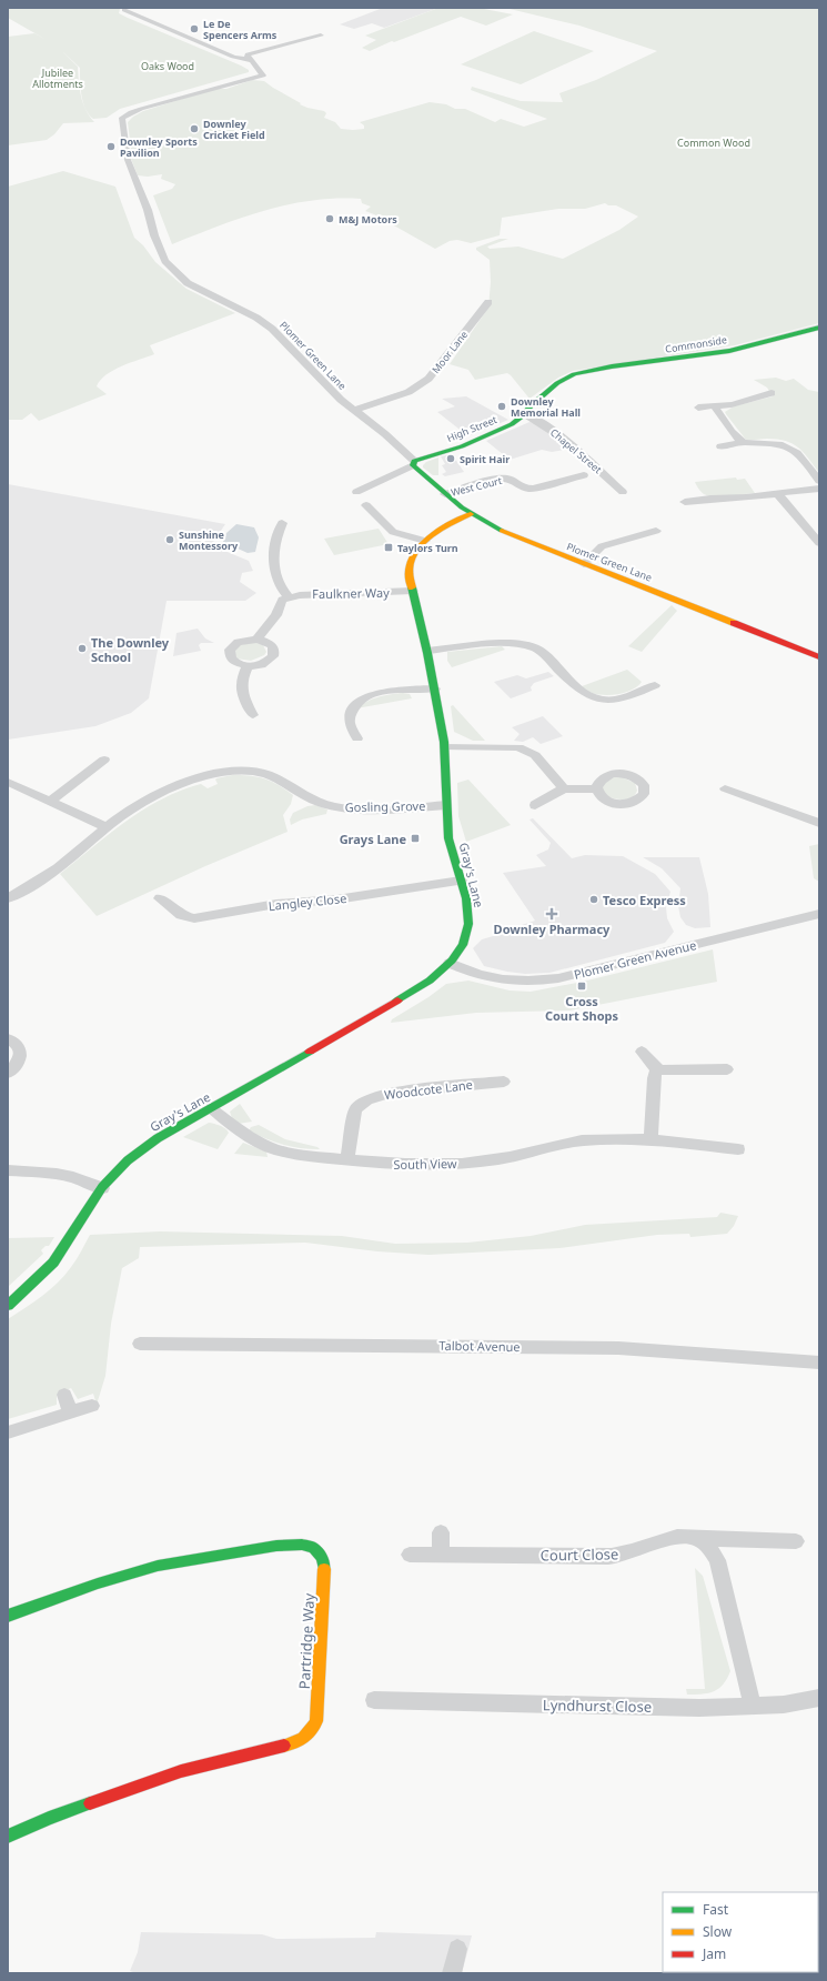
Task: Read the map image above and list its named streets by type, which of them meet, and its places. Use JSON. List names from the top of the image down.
{
  "streets": {
    "street": [
      "Commonside",
      "Moor Lane",
      "Plomer Green Lane",
      "High Street",
      "Chapel Street",
      "West Court",
      "Faulkner Way",
      "Gosling Grove",
      "Gray's Lane",
      "Langley Close",
      "Plomer Green Avenue",
      "Woodcote Lane",
      "South View",
      "Talbot Avenue",
      "Court Close",
      "Partridge Way",
      "Lyndhurst Close"
    ]
  },
  "crossings": [
    ["Commonside", "High Street"],
    ["Moor Lane", "Plomer Green Lane"],
    ["Plomer Green Lane", "High Street"],
    ["Plomer Green Lane", "West Court"],
    ["Plomer Green Lane", "Gray's Lane"],
    ["High Street", "Chapel Street"],
    ["Faulkner Way", "Gray's Lane"],
    ["Gosling Grove", "Gray's Lane"],
    ["Gray's Lane", "Langley Close"],
    ["Gray's Lane", "Plomer Green Avenue"],
    ["Gray's Lane", "South View"],
    ["Woodcote Lane", "South View"]
  ],
  "parks": ["Oaks Wood", "Jubilee Allotments", "Common Wood"],
  "places": {
    "other": [
      "Le De Spencers Arms",
      "Downley Cricket Field",
      "Downley Sports Pavilion",
      "M&J Motors",
      "Downley Memorial Hall",
      "Spirit Hair",
      "Sunshine Montessory",
      "The Downley School",
      "Tesco Express"
    ],
    "transit": ["Taylors Turn", "Grays Lane", "Cross Court Shops"],
    "health": ["Downley Pharmacy"]
  },
  "legend": ["Fast", "Slow", "Jam"]
}
